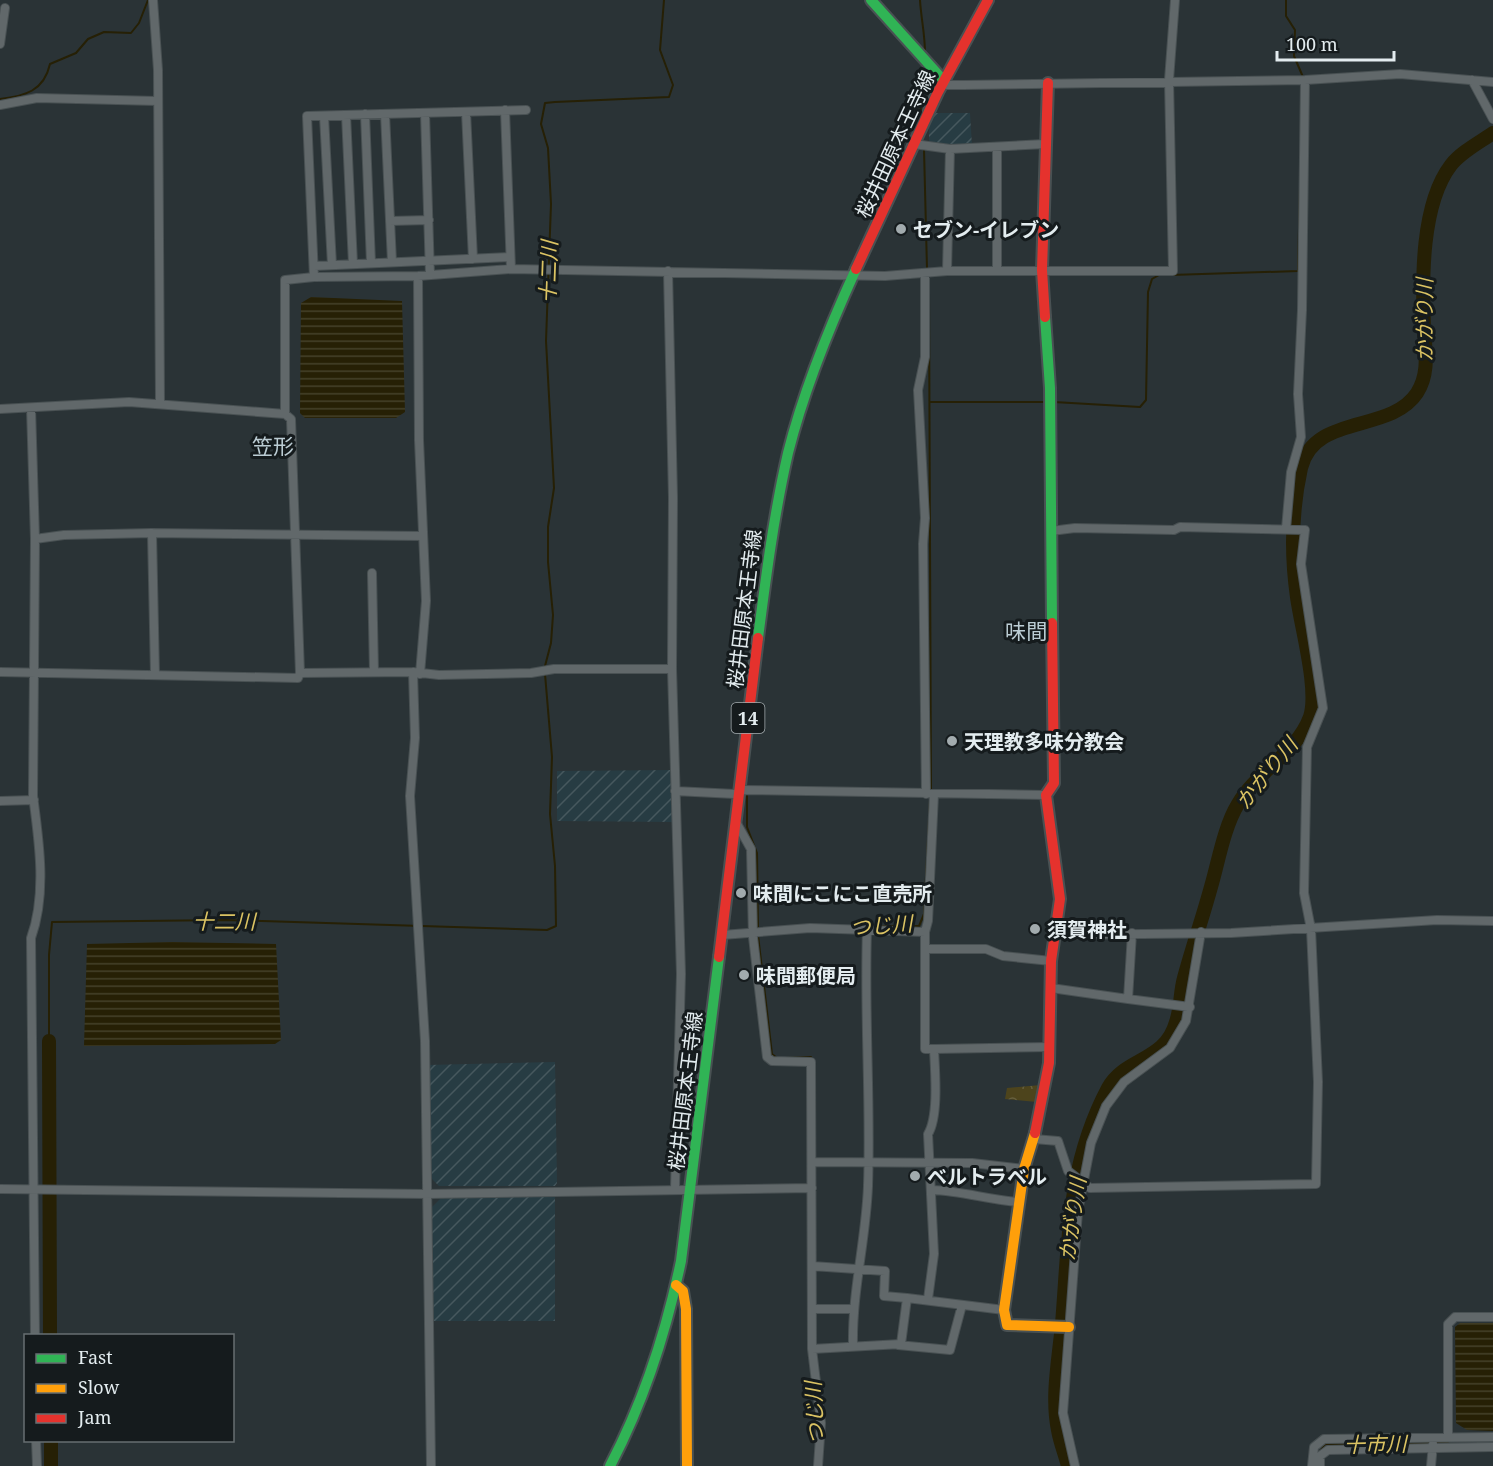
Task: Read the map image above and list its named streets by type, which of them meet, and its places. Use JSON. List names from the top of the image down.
{
  "streets": {
    "street": ["桜井田原本王寺線", "14"]
  },
  "districts": ["笠形", "味間"],
  "water": [
    "十二川",
    "かがり川",
    "つじ川",
    "十市川"
  ],
  "places": [
    "セブン-イレブン",
    "天理教多味分教会",
    "味間にこにこ直売所",
    "須賀神社",
    "味間郵便局",
    "ベルトラベル"
  ],
  "legend": ["Fast", "Slow", "Jam"],
  "scale_bar": "100 m"
}
